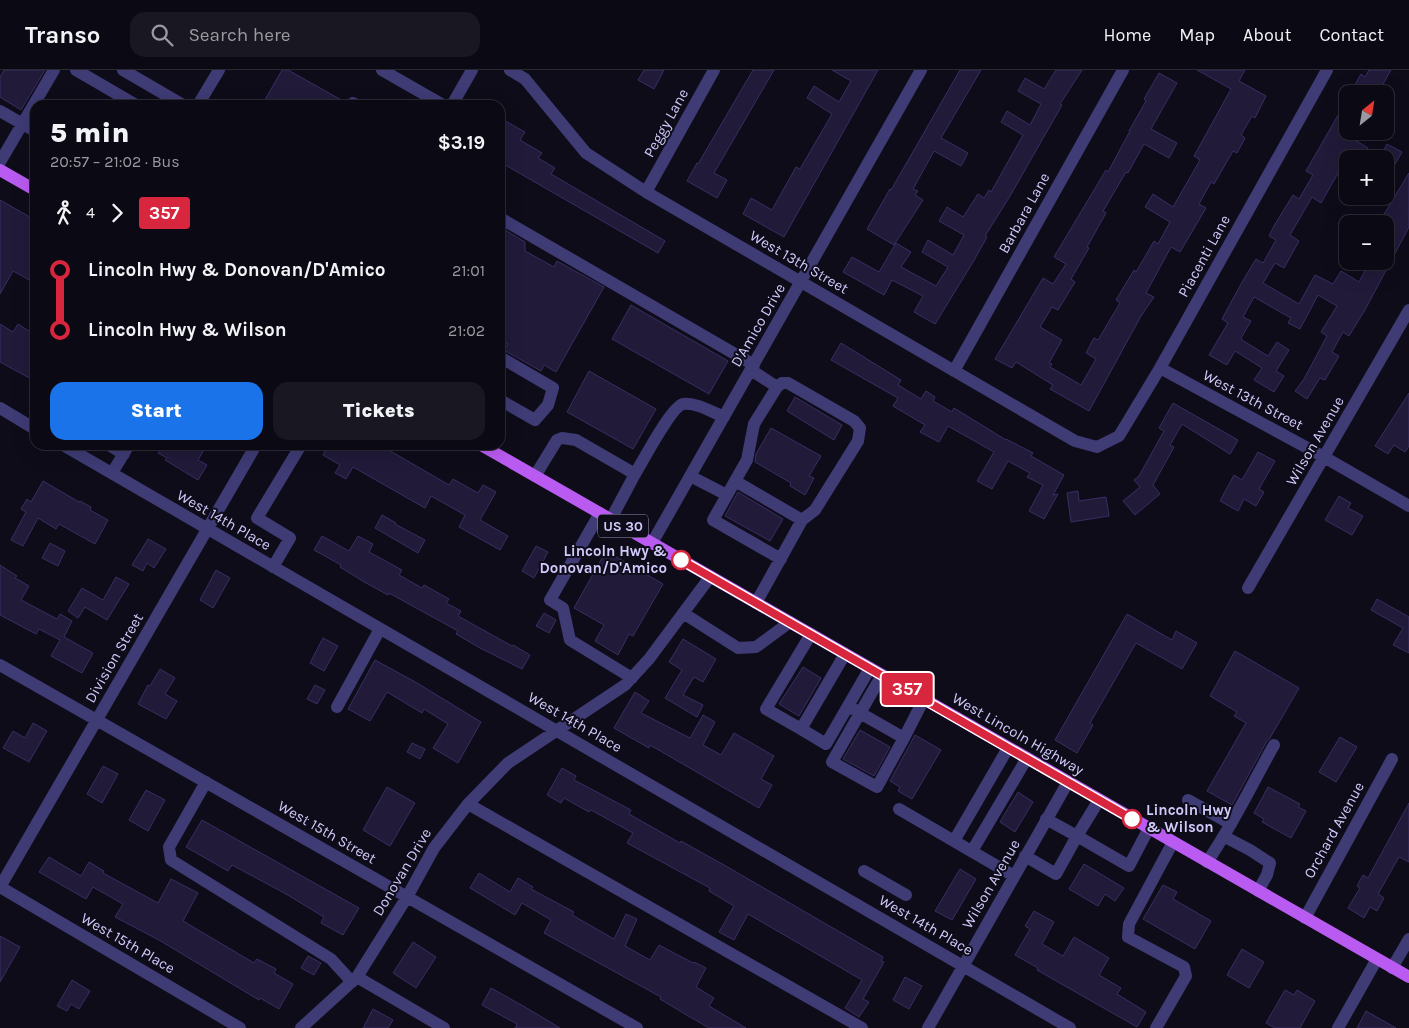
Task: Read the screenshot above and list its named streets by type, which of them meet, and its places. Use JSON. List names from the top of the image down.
{
  "streets": {
    "main road": ["US 30", "West Lincoln Highway"],
    "street": [
      "Peggy Lane",
      "Barbara Lane",
      "Piacenti Lane",
      "West 13th Street",
      "D'Amico Drive",
      "Wilson Avenue",
      "West 14th Place",
      "Division Street",
      "Orchard Avenue",
      "West 15th Street",
      "Donovan Drive",
      "West 15th Place"
    ]
  },
  "crossings": [
    ["Peggy Lane", "West 13th Street"],
    ["Barbara Lane", "West 13th Street"],
    ["Piacenti Lane", "West 13th Street"],
    ["West 13th Street", "D'Amico Drive"],
    ["West 13th Street", "Wilson Avenue"],
    ["D'Amico Drive", "West Lincoln Highway"],
    ["Wilson Avenue", "West 14th Place"],
    ["Wilson Avenue", "West Lincoln Highway"],
    ["West 14th Place", "Division Street"],
    ["West 14th Place", "Donovan Drive"],
    ["Division Street", "West 15th Street"],
    ["Division Street", "West 15th Place"],
    ["West Lincoln Highway", "Orchard Avenue"],
    ["West Lincoln Highway", "Donovan Drive"],
    ["West 15th Street", "Donovan Drive"]
  ],
  "places": ["Lincoln Hwy & Donovan/D'Amico", "Lincoln Hwy & Wilson"],
  "lines": ["bus line 357"],
  "north": "top right",
  "page": {
    "header": "Transo",
    "search": "Search here",
    "nav": [
      "Home",
      "Map",
      "About",
      "Contact"
    ],
    "on_map": "357",
    "map_buttons": ["+", "−"],
    "heading": ["5 min", "20:57 – 21:02 · Bus", "$3.19"],
    "legs": ["4", "357"],
    "list": [
      {
        "name": "Lincoln Hwy & Donovan/D'Amico",
        "value": "21:01"
      },
      {
        "name": "Lincoln Hwy & Wilson",
        "value": "21:02"
      }
    ],
    "buttons": ["Start", "Tickets"]
  }
}
